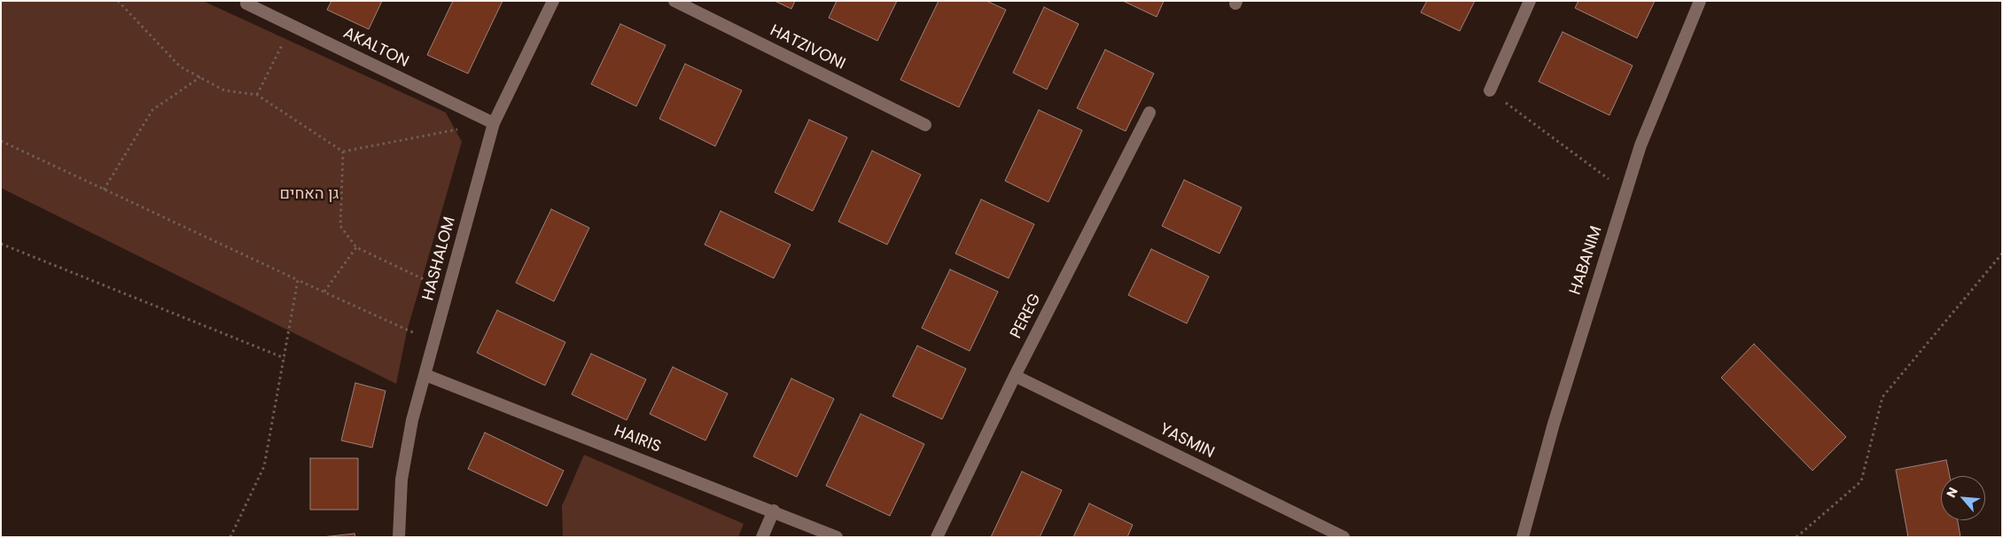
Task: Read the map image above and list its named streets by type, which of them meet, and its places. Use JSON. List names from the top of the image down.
{
  "streets": {
    "street": [
      "AKALTON",
      "HATZIVONI",
      "HASHALOM",
      "HABANIM",
      "PEREG",
      "HAIRIS",
      "YASMIN"
    ]
  },
  "crossings": [
    ["AKALTON", "HASHALOM"],
    ["HASHALOM", "HAIRIS"],
    ["PEREG", "YASMIN"]
  ],
  "parks": ["גן האחים"],
  "north": "top left"
}
